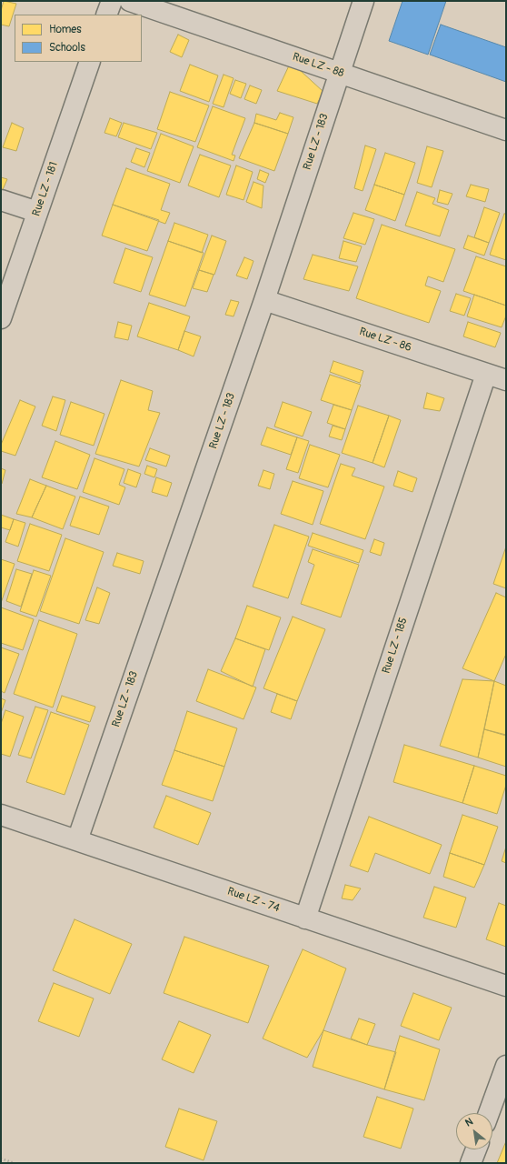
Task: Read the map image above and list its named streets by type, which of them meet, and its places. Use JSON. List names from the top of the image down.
{
  "streets": {
    "street": [
      "Rue LZ - 88",
      "Rue LZ - 183",
      "Rue LZ - 181",
      "Rue LZ - 86",
      "Rue LZ - 185",
      "Rue LZ - 74"
    ]
  },
  "crossings": [
    ["Rue LZ - 88", "Rue LZ - 183"],
    ["Rue LZ - 183", "Rue LZ - 86"],
    ["Rue LZ - 183", "Rue LZ - 74"],
    ["Rue LZ - 86", "Rue LZ - 185"],
    ["Rue LZ - 185", "Rue LZ - 74"]
  ],
  "legend": ["Homes", "Schools"],
  "north": "top left"
}
